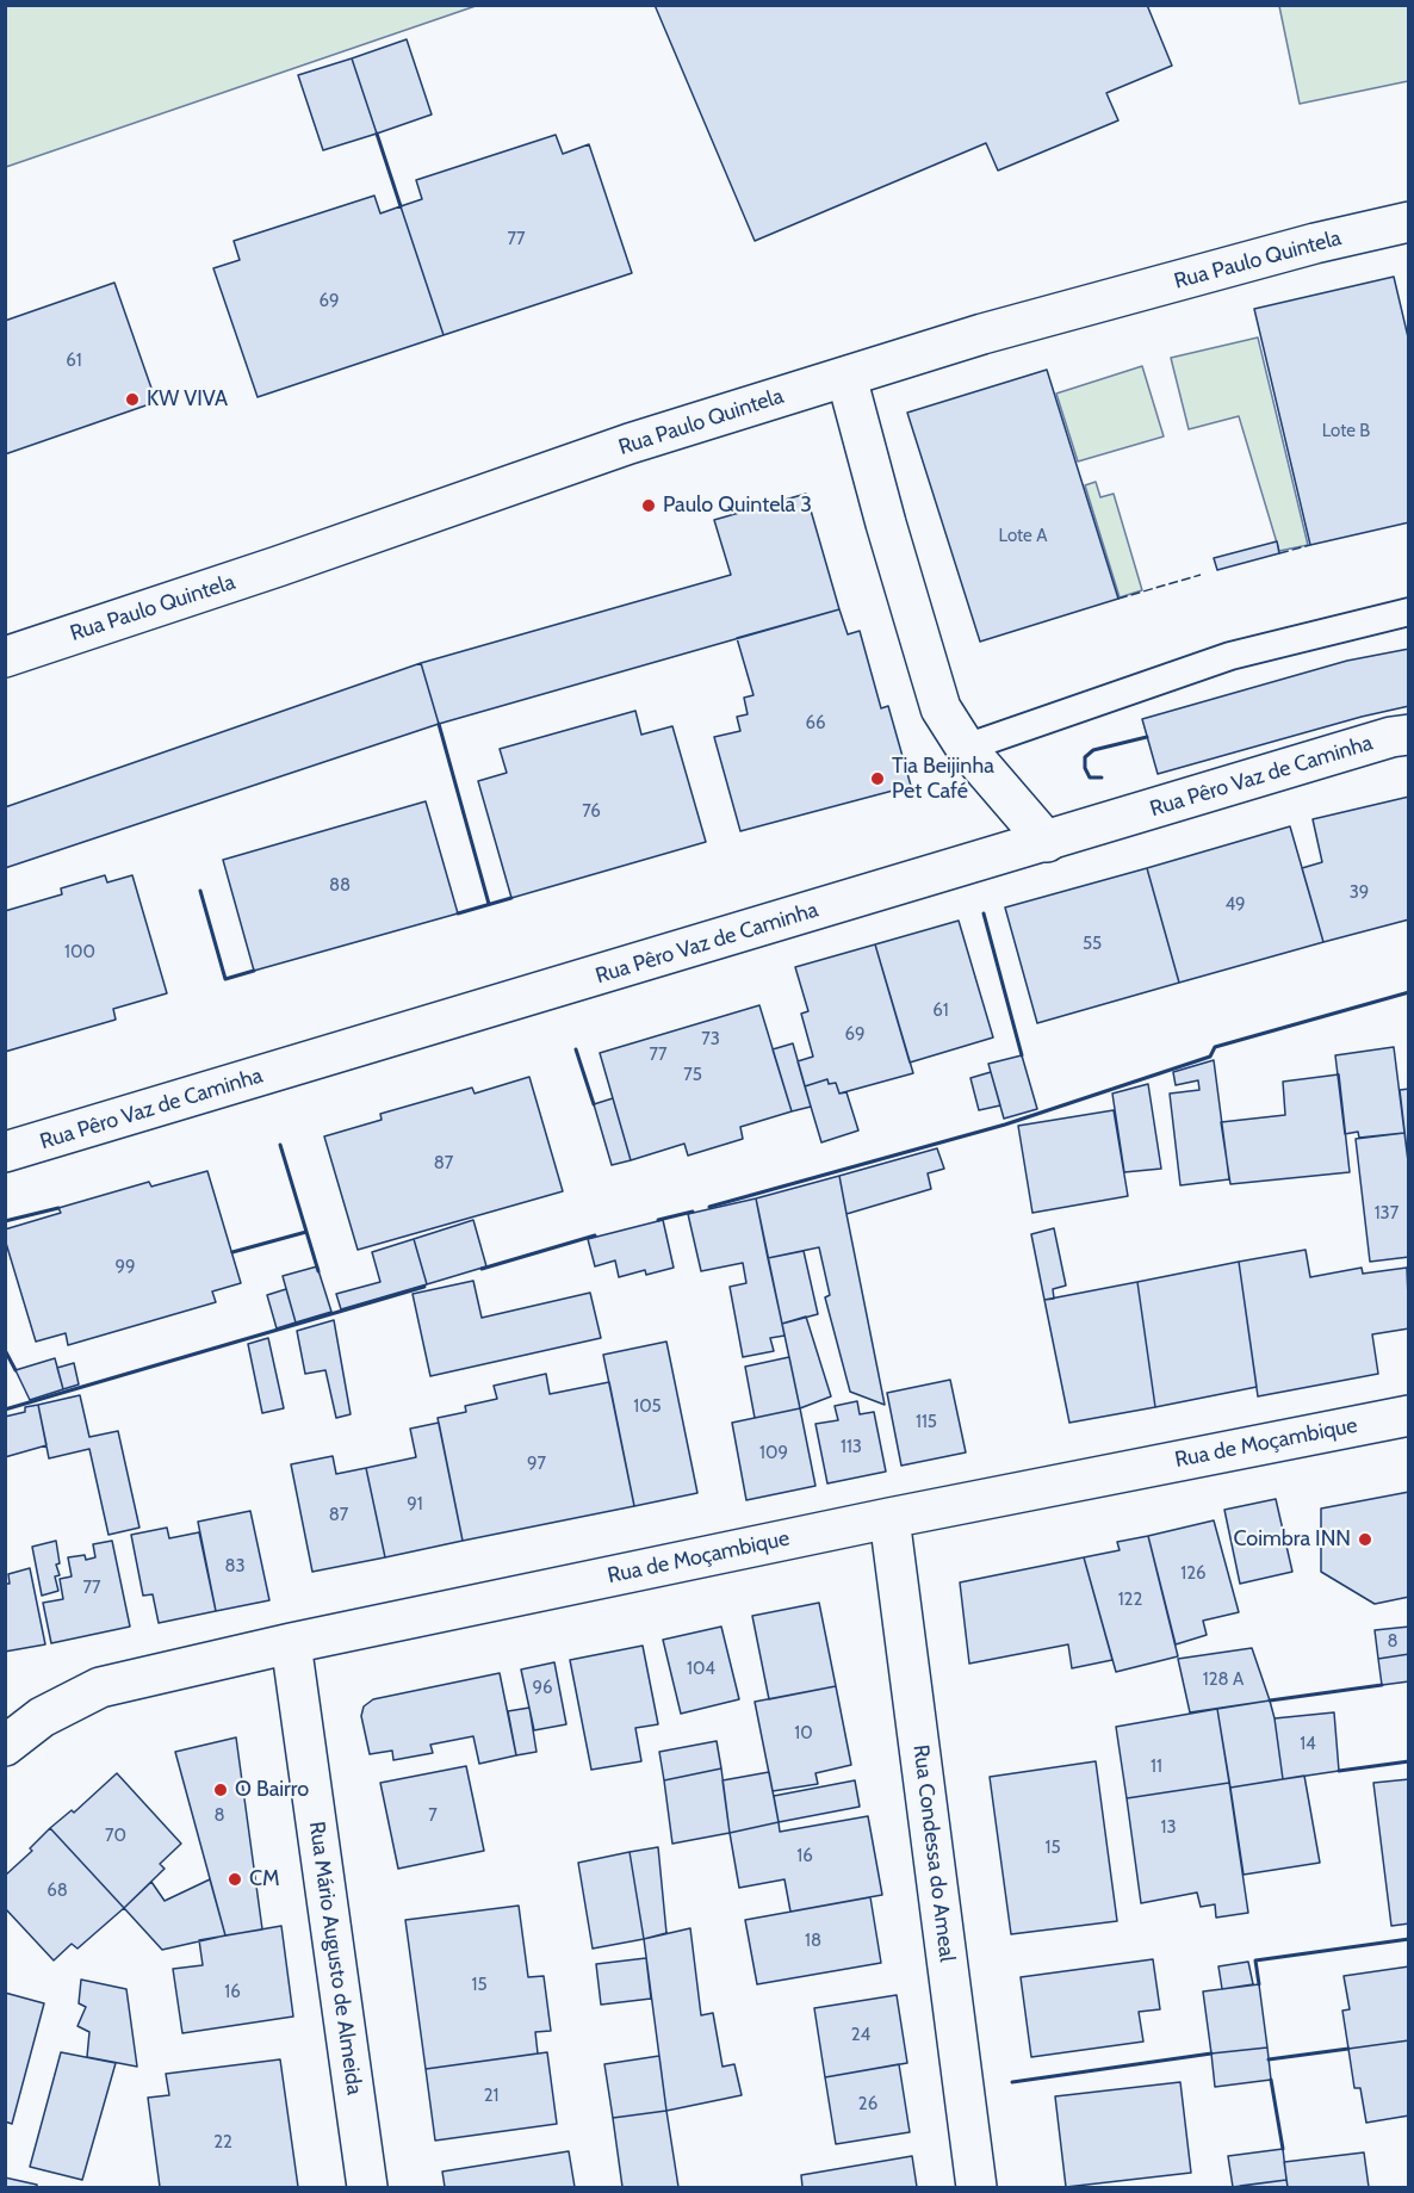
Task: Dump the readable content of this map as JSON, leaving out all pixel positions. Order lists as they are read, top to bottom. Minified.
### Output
{"streets":{"street":["Rua Paulo Quintela","Rua Pêro Vaz de Caminha","Rua de Moçambique","Rua Condessa do Ameal","Rua Mário Augusto de Almeida"]},"crossings":[["Rua de Moçambique","Rua Condessa do Ameal"],["Rua de Moçambique","Rua Mário Augusto de Almeida"]],"places":["KW VIVA","Paulo Quintela 3","Tia Beijinha Pet Café","Coimbra INN","O Bairro","CM"],"house_numbers":["77","69","61","Lote B","Lote A","66","76","88","39","49","55","100","61","69","73","77","75","87","137","99","105","115","113","109","97","91","87","83","126","77","122","8","104","128 A","96","10","14","11","8","7","13","70","15","16","68","18","15","16","24","21","26","22"]}
